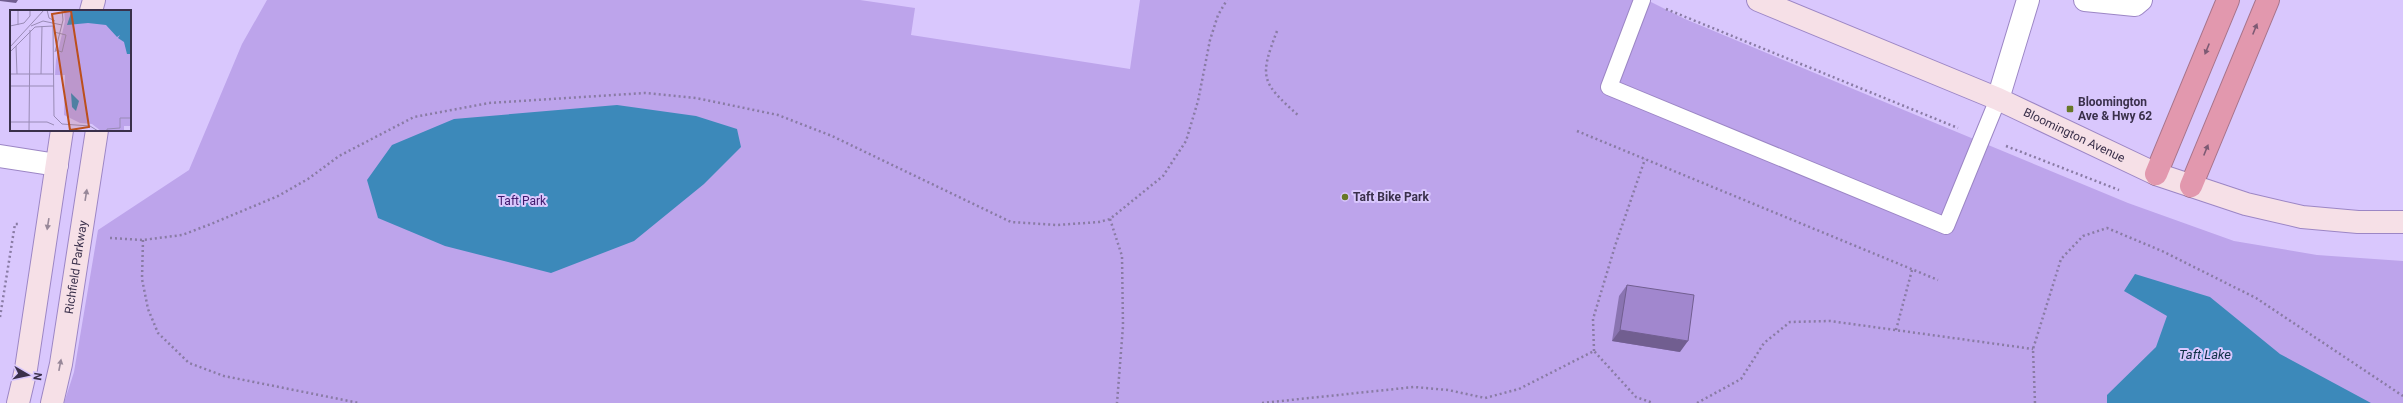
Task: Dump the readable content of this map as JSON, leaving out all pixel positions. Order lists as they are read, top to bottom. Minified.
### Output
{"streets":{"street":["Bloomington Avenue","Richfield Parkway"]},"water":["Taft Lake"],"parks":["Taft Park"],"places":{"transit":["Bloomington Ave & Hwy 62"],"other":["Taft Bike Park"]},"north":"right"}
